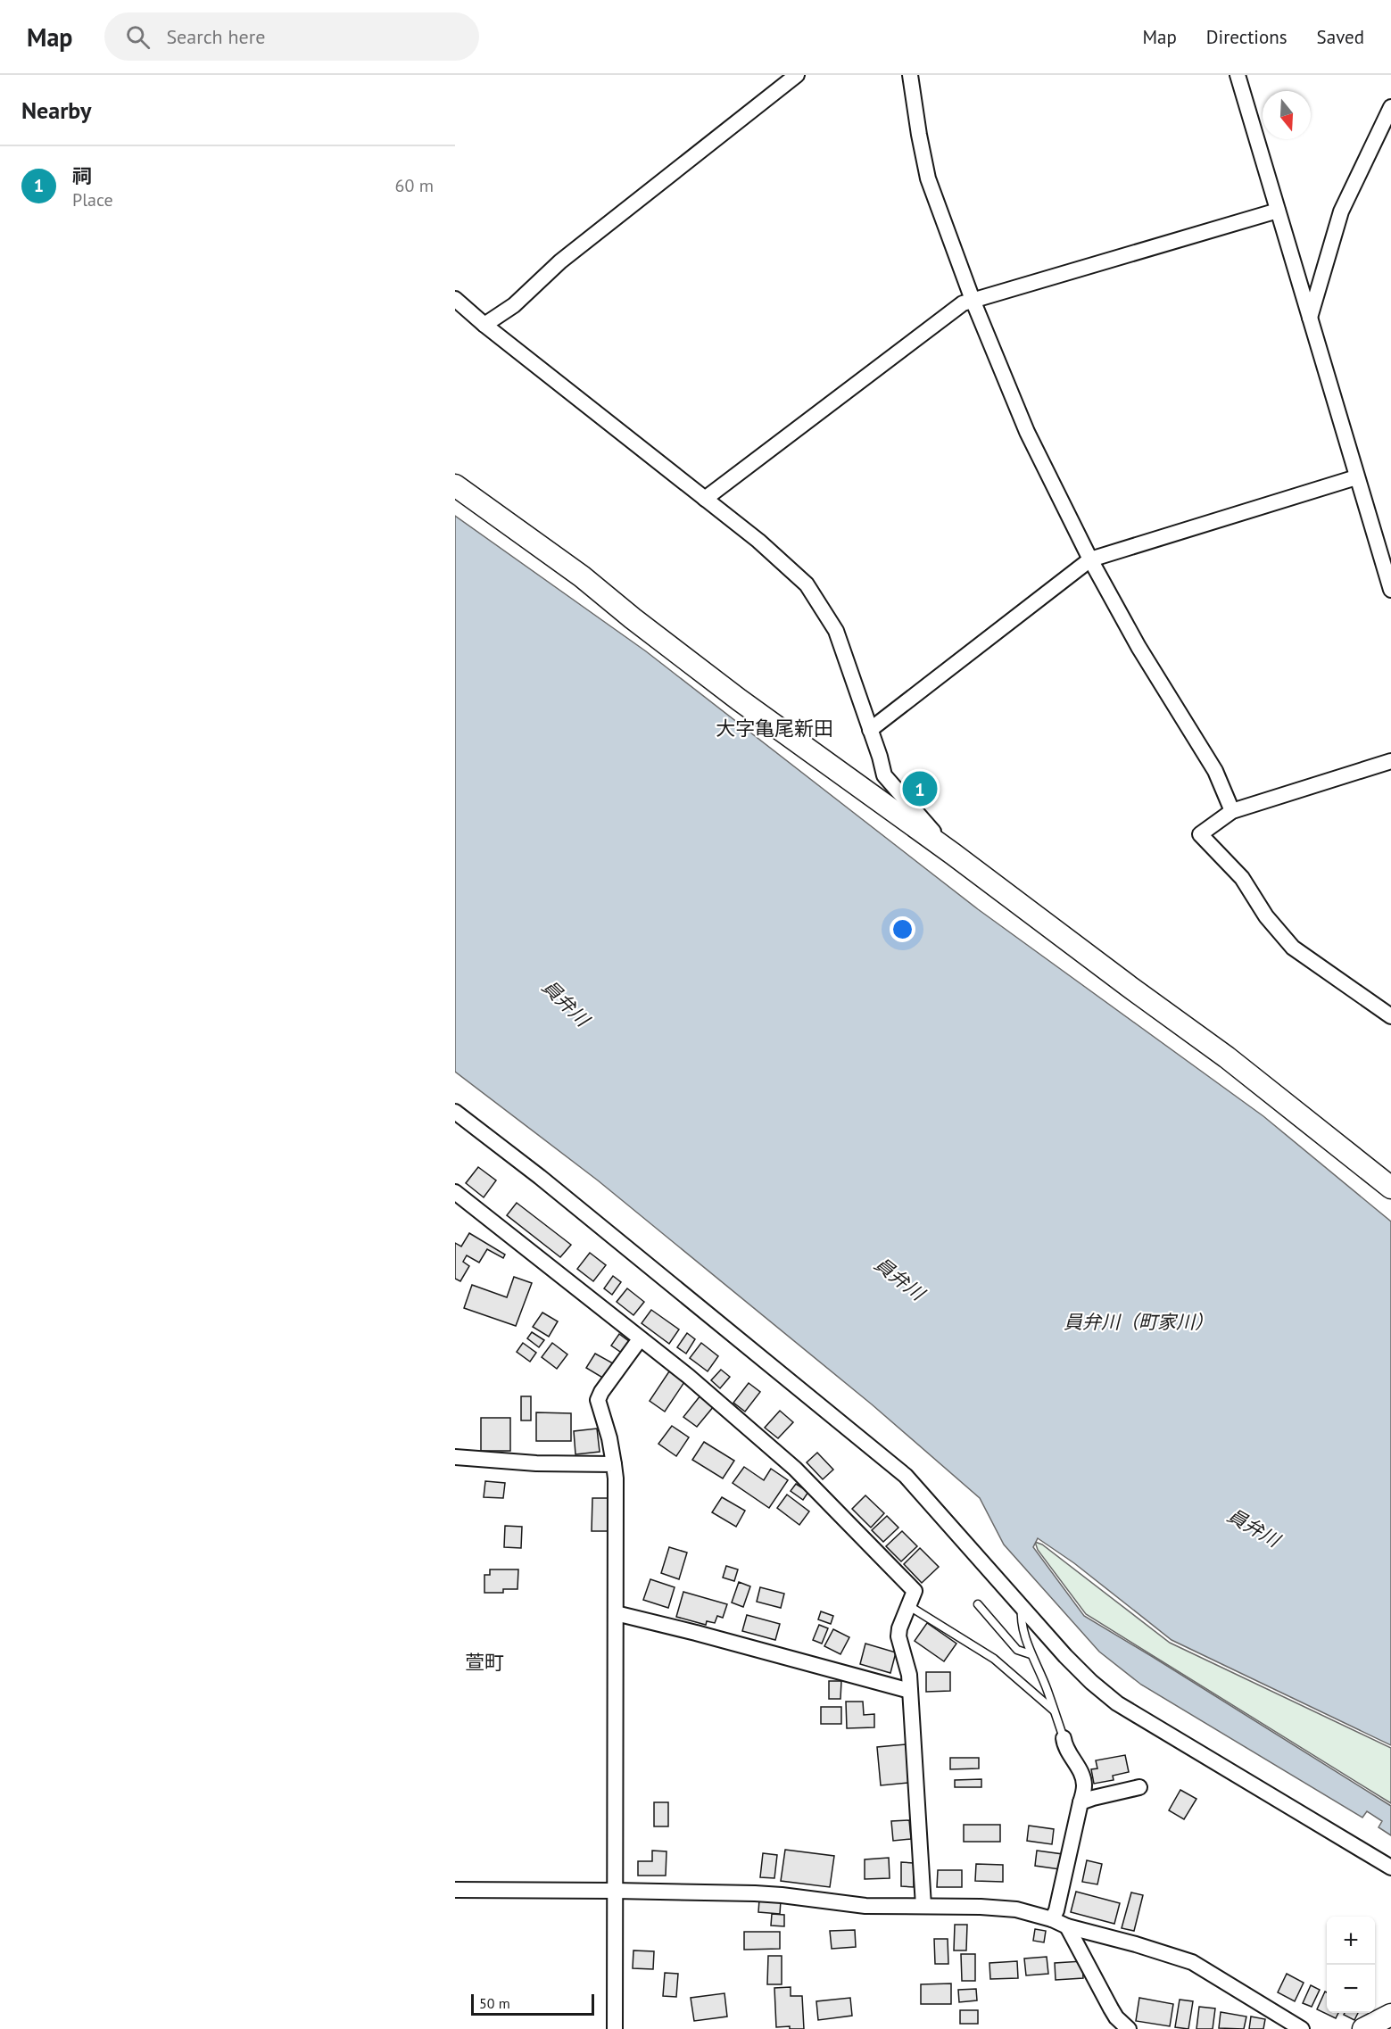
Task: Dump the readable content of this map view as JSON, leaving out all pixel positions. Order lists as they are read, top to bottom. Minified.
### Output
{"districts":["大字亀尾新田","萱町"],"water":["員弁川","員弁川（町家川）"],"scale_bar":"50 m","north":"bottom","page":{"header":"Map","search":"Search here","nav":["Map","Directions","Saved"],"heading":"Nearby","list":[{"mark":"1","name":"祠","note":"Place","value":"60 m"}],"pins":"1","map_buttons":["+","−"],"scale":"50 m"}}
